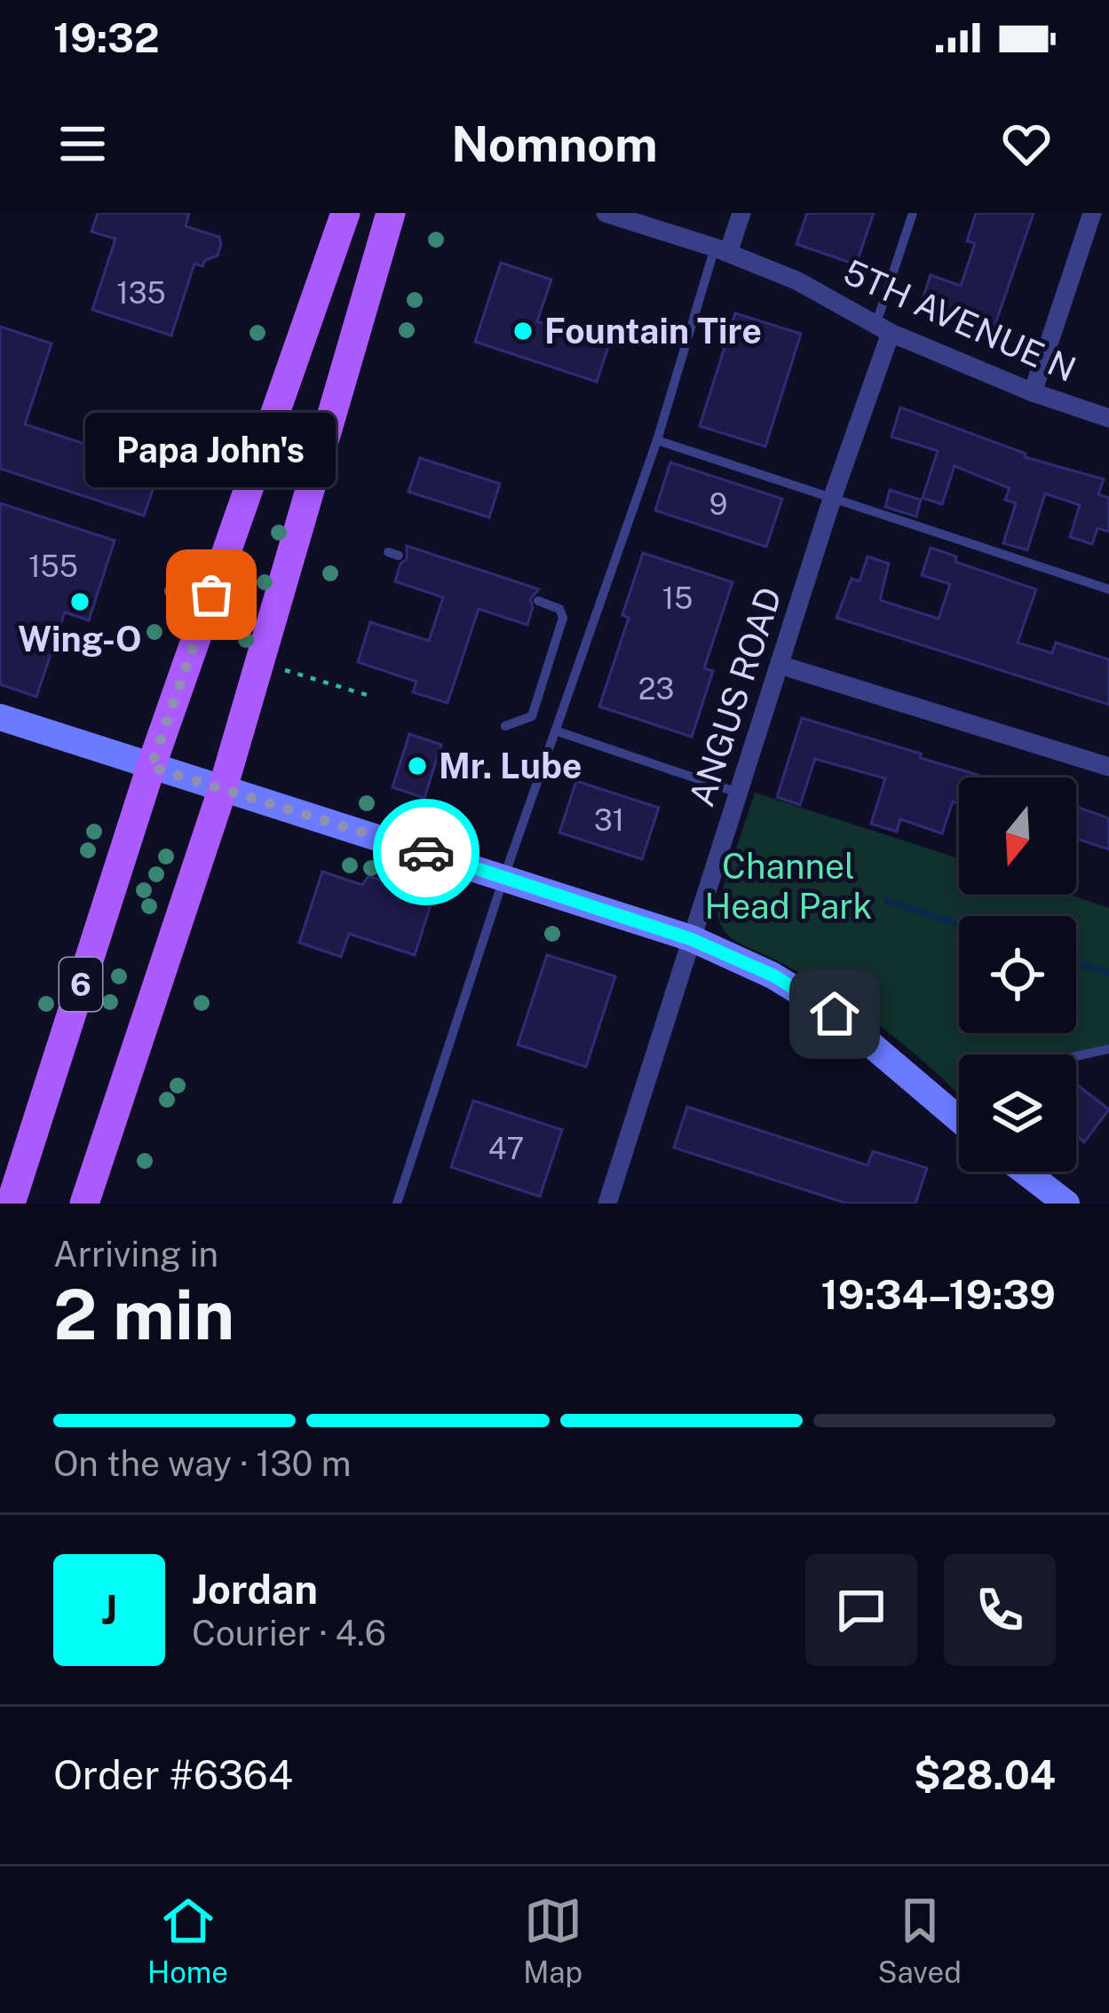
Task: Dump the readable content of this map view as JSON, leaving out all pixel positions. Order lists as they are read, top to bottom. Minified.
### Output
{"streets":{"main road":["6"],"street":["5TH AVENUE N","ANGUS ROAD"]},"crossings":[["5TH AVENUE N","ANGUS ROAD"]],"parks":["Channel Head Park"],"places":["Fountain Tire","Papa John's","Wing-O","Mr. Lube"],"house_numbers":["135","9","155","15","23","31","47"],"north":"bottom","page":{"status":"19:32","header":"Nomnom","bubble":"Papa John's","heading":["2 min","Arriving in","19:34–19:39"],"panel":["Jordan","Courier · 4.6","Order #6364","$28.04"],"bar":"On the way · 130 m","round":"J","tabs":["Home","Map","Saved"]}}
